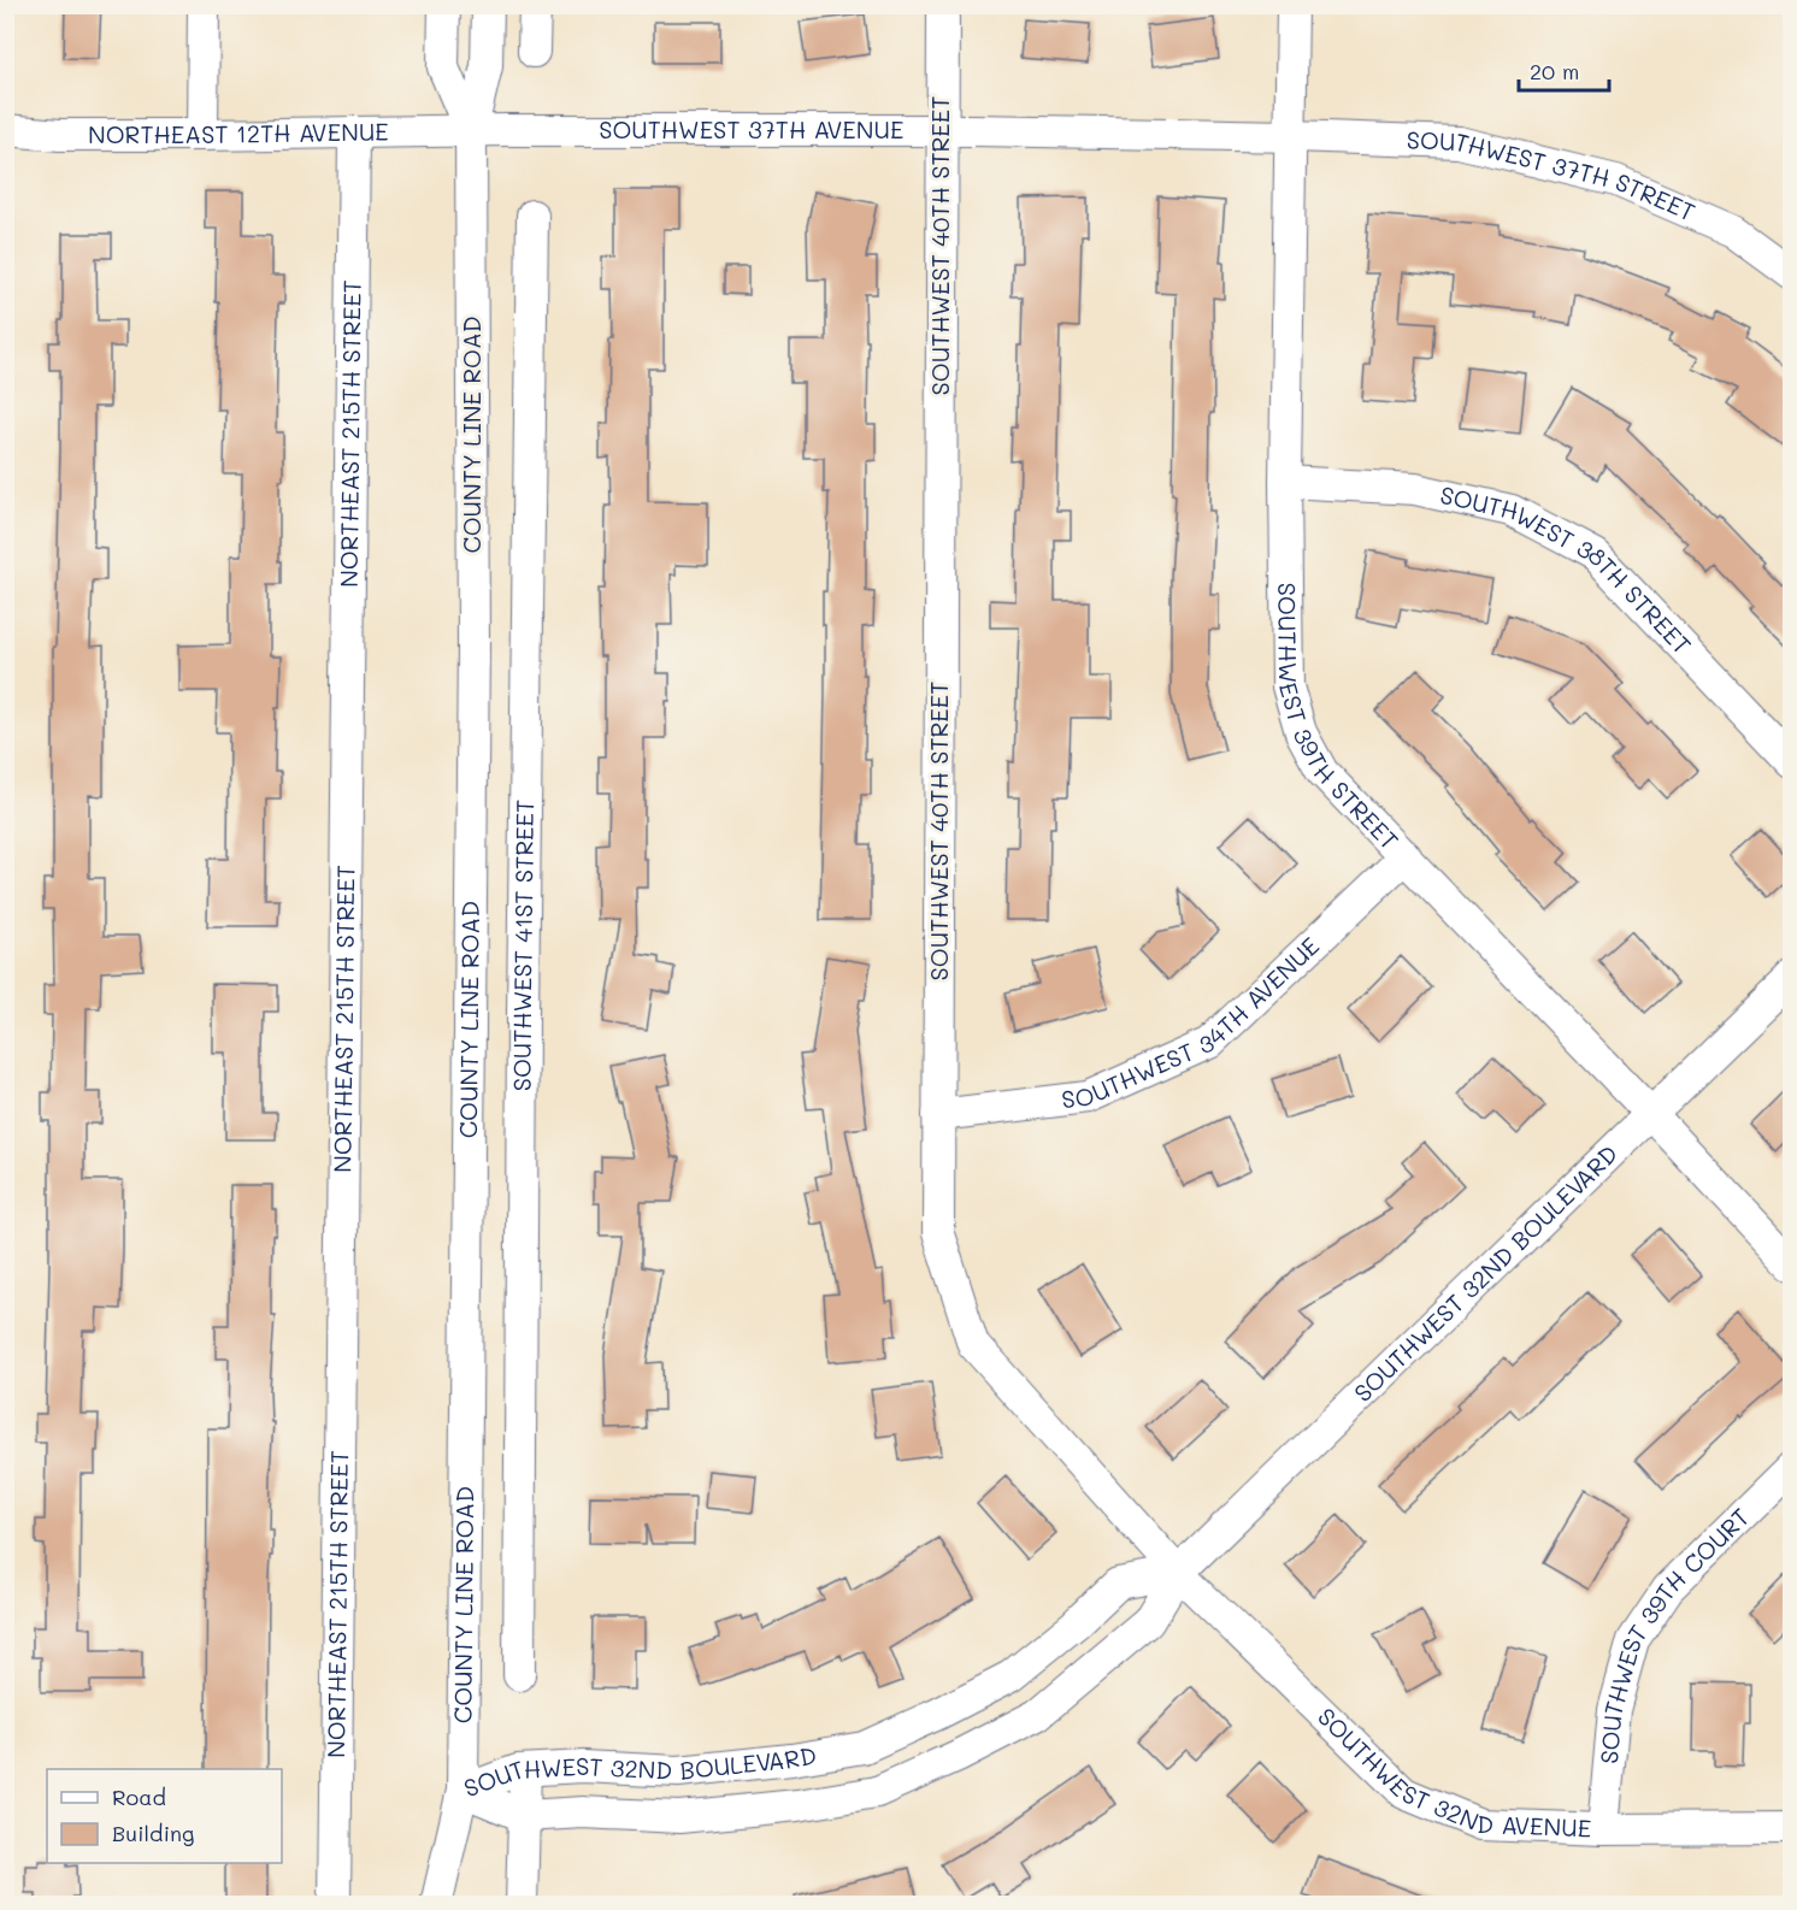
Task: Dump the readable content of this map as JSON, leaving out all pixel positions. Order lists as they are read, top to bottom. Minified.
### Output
{"streets":{"street":["SOUTHWEST 37TH AVENUE","NORTHEAST 12TH AVENUE","SOUTHWEST 37TH STREET","SOUTHWEST 40TH STREET","NORTHEAST 215TH STREET","COUNTY LINE ROAD","SOUTHWEST 38TH STREET","SOUTHWEST 39TH STREET","SOUTHWEST 41ST STREET","SOUTHWEST 34TH AVENUE","SOUTHWEST 32ND BOULEVARD","SOUTHWEST 39TH COURT","SOUTHWEST 32ND AVENUE"]},"crossings":[["SOUTHWEST 37TH AVENUE","NORTHEAST 12TH AVENUE"],["SOUTHWEST 37TH AVENUE","SOUTHWEST 37TH STREET"],["SOUTHWEST 37TH AVENUE","SOUTHWEST 40TH STREET"],["SOUTHWEST 37TH AVENUE","COUNTY LINE ROAD"],["SOUTHWEST 37TH AVENUE","SOUTHWEST 39TH STREET"],["NORTHEAST 12TH AVENUE","NORTHEAST 215TH STREET"],["NORTHEAST 12TH AVENUE","COUNTY LINE ROAD"],["SOUTHWEST 37TH STREET","SOUTHWEST 39TH STREET"],["SOUTHWEST 40TH STREET","SOUTHWEST 34TH AVENUE"],["SOUTHWEST 40TH STREET","SOUTHWEST 32ND BOULEVARD"],["SOUTHWEST 40TH STREET","SOUTHWEST 32ND AVENUE"],["COUNTY LINE ROAD","SOUTHWEST 32ND BOULEVARD"],["SOUTHWEST 38TH STREET","SOUTHWEST 39TH STREET"],["SOUTHWEST 39TH STREET","SOUTHWEST 34TH AVENUE"],["SOUTHWEST 39TH STREET","SOUTHWEST 32ND BOULEVARD"],["SOUTHWEST 32ND BOULEVARD","SOUTHWEST 32ND AVENUE"],["SOUTHWEST 39TH COURT","SOUTHWEST 32ND AVENUE"]],"legend":["Road","Building"],"scale_bar":"20 m"}
